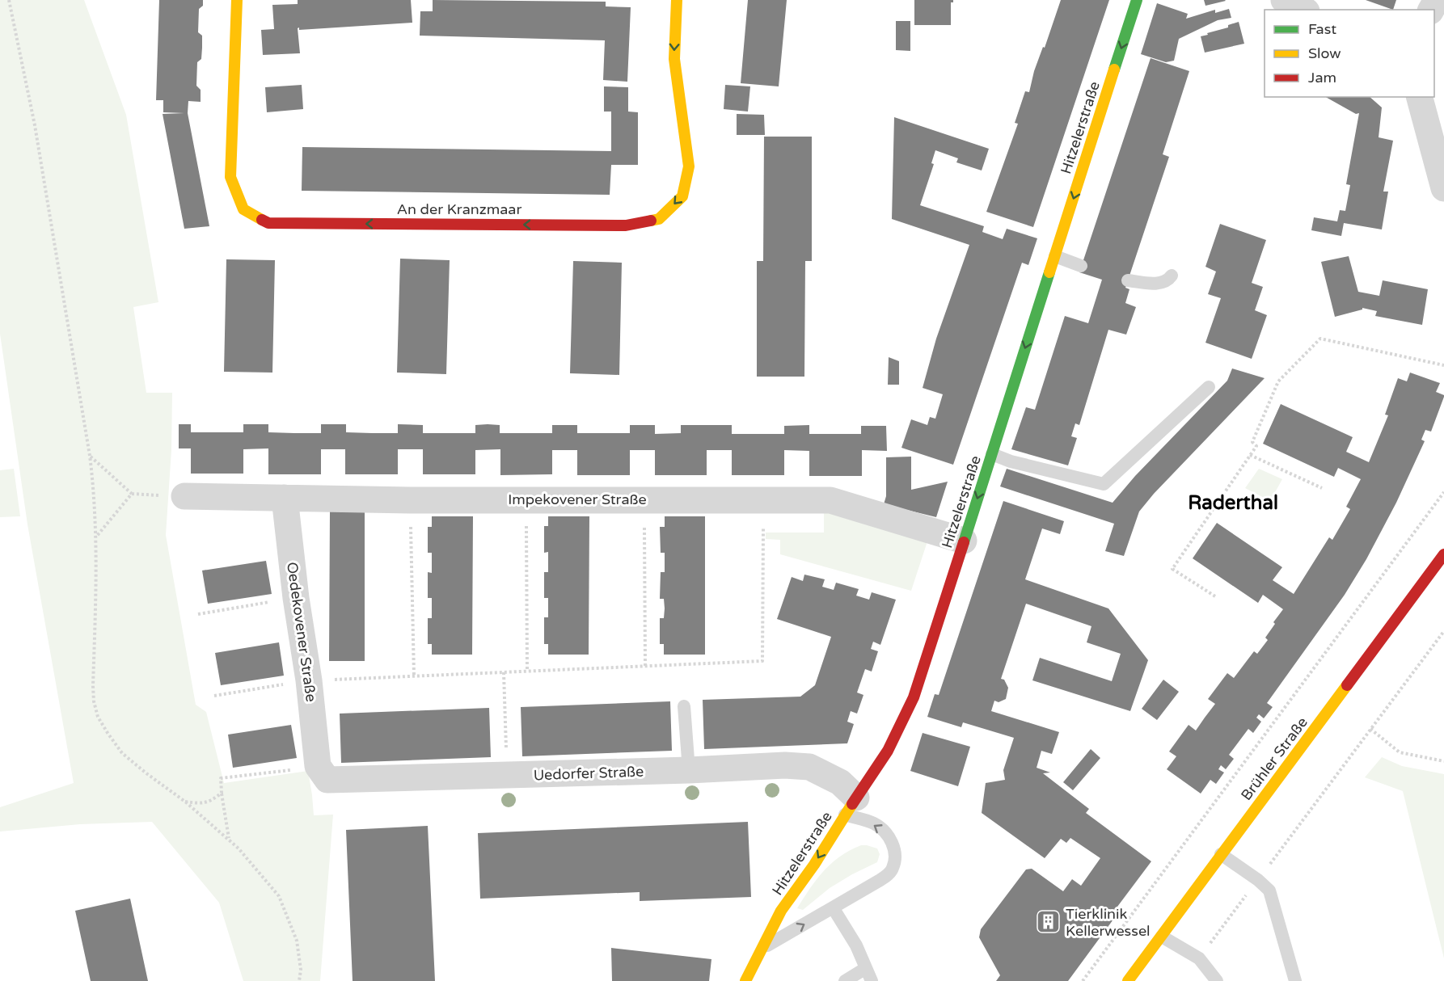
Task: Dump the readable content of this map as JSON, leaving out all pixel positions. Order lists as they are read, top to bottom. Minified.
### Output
{"streets":{"street":["Hitzelerstraße","An der Kranzmaar","Impekovener Straße","Oedekovener Straße","Brühler Straße","Uedorfer Straße"]},"crossings":[["Hitzelerstraße","Impekovener Straße"],["Hitzelerstraße","Uedorfer Straße"],["Impekovener Straße","Oedekovener Straße"],["Oedekovener Straße","Uedorfer Straße"]],"one_way":["Hitzelerstraße"],"districts":["Raderthal"],"places":{"building":["Tierklinik Kellerwessel"]},"legend":["Fast","Slow","Jam"]}
